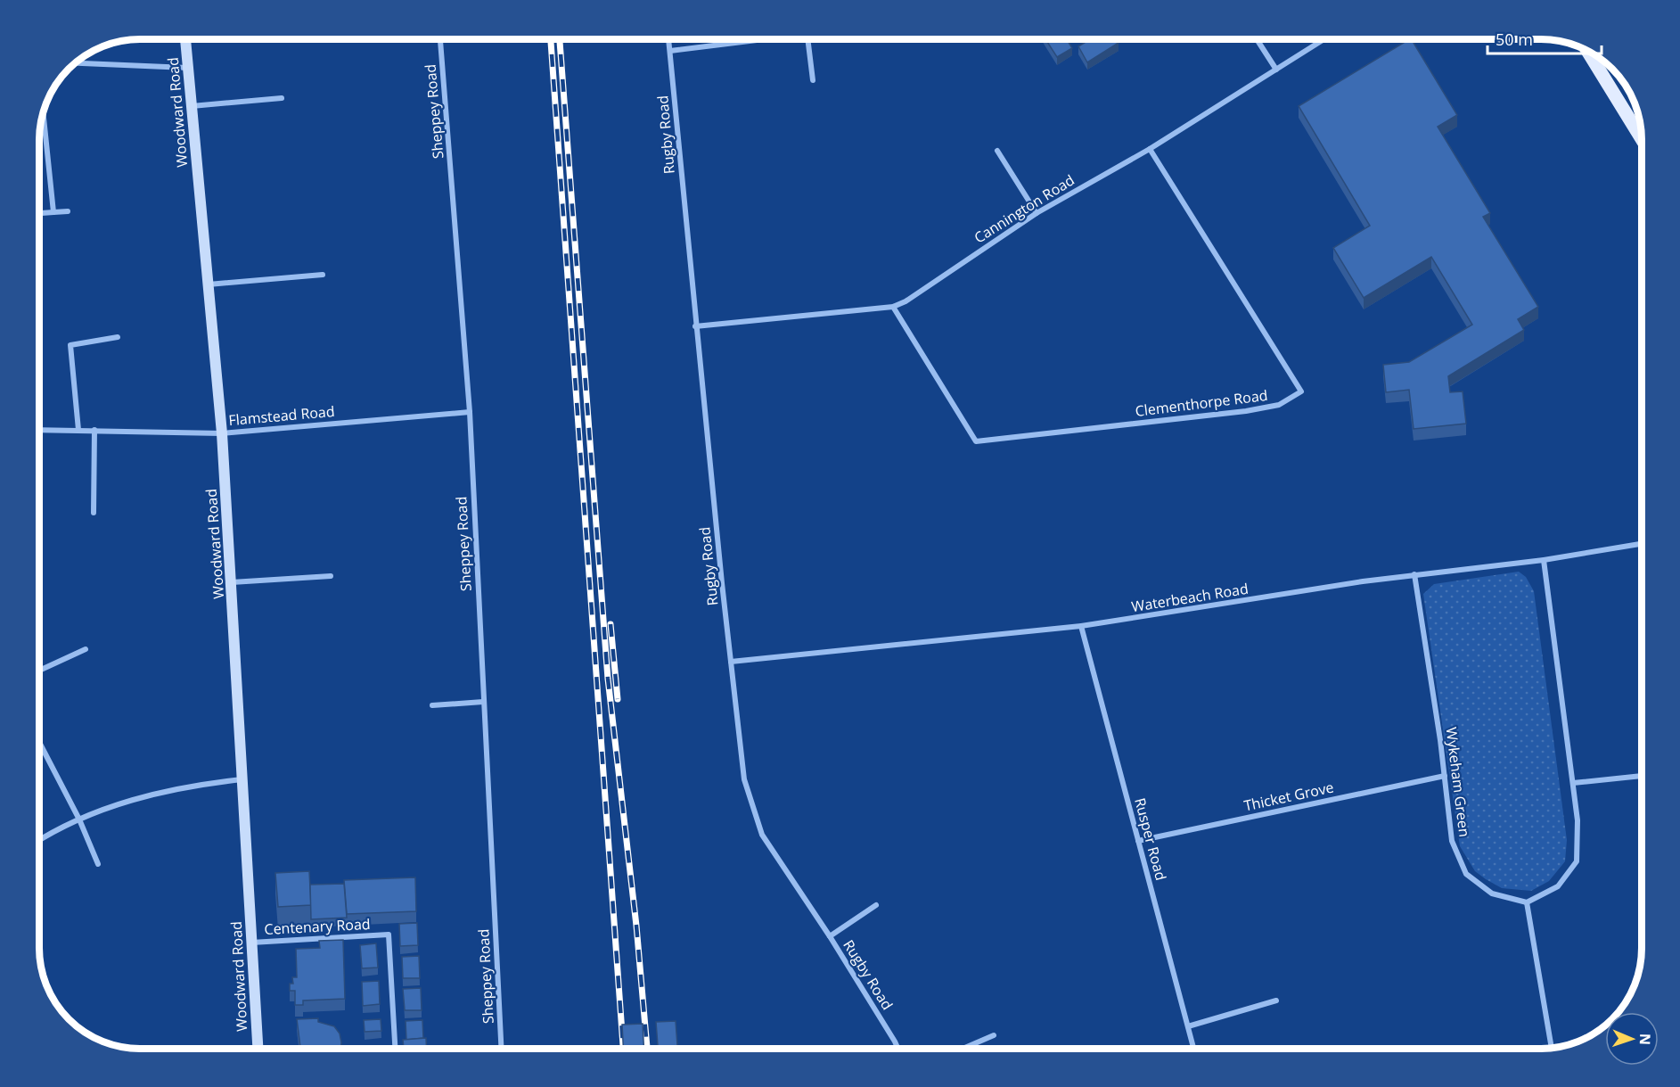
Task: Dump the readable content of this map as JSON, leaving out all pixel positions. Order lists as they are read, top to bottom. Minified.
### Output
{"streets":{"street":["Sheppey Road","Woodward Road","Rugby Road","Cannington Road","Clementhorpe Road","Flamstead Road","Waterbeach Road","Wykeham Green","Thicket Grove","Rusper Road","Centenary Road"]},"crossings":[["Sheppey Road","Flamstead Road"],["Woodward Road","Flamstead Road"],["Woodward Road","Centenary Road"],["Rugby Road","Cannington Road"],["Rugby Road","Waterbeach Road"],["Cannington Road","Clementhorpe Road"],["Waterbeach Road","Wykeham Green"],["Waterbeach Road","Rusper Road"],["Wykeham Green","Thicket Grove"],["Thicket Grove","Rusper Road"]],"scale_bar":"50 m","north":"right"}
